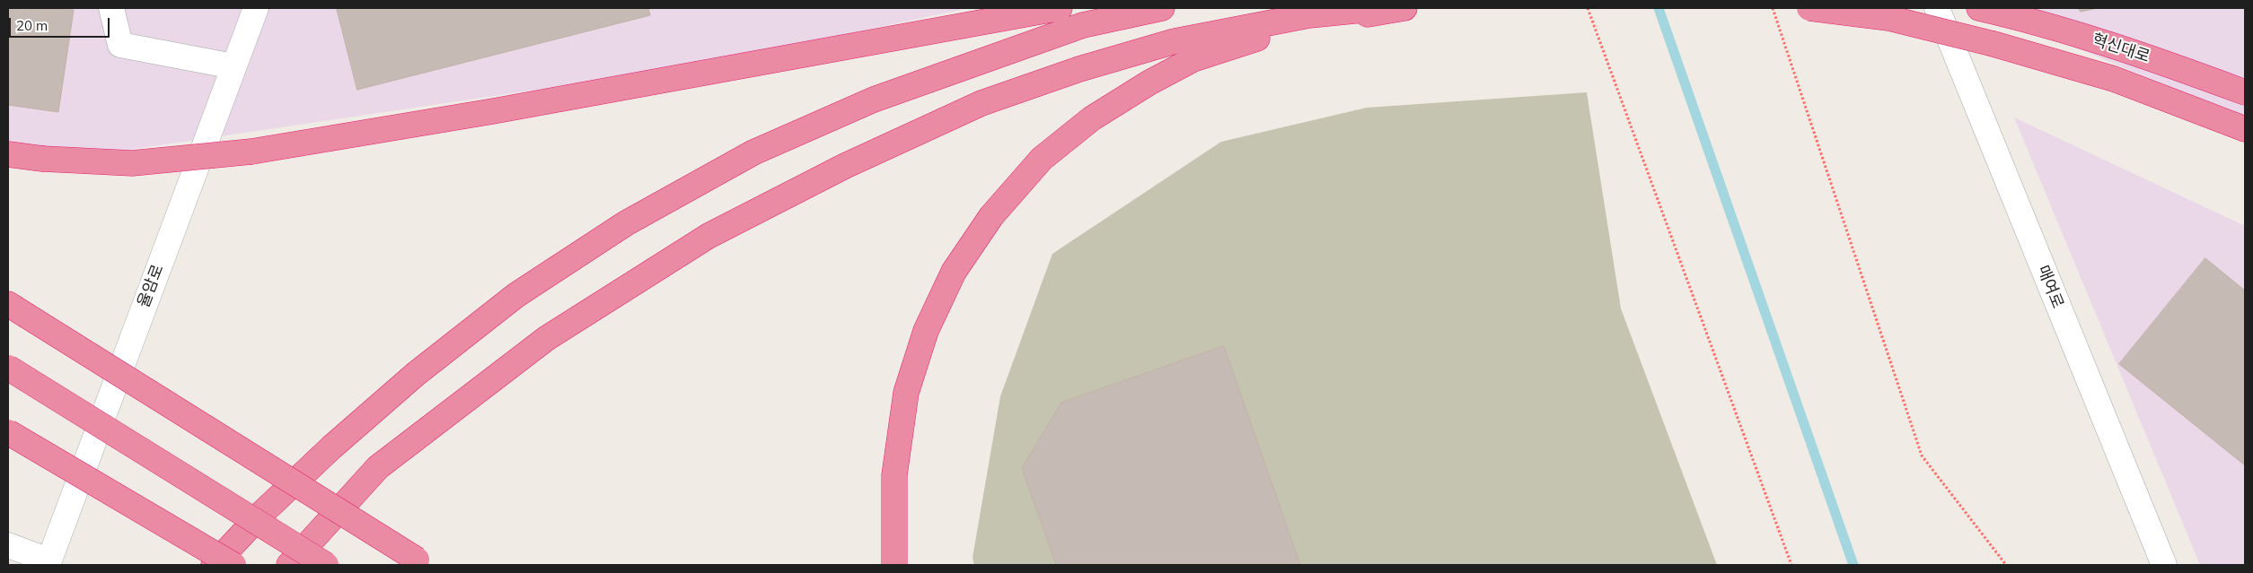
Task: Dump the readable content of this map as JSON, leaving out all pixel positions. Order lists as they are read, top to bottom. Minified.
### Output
{"streets":{"highway":["혁신대로"],"street":["율암로","매여로"]},"scale_bar":"20 m"}
